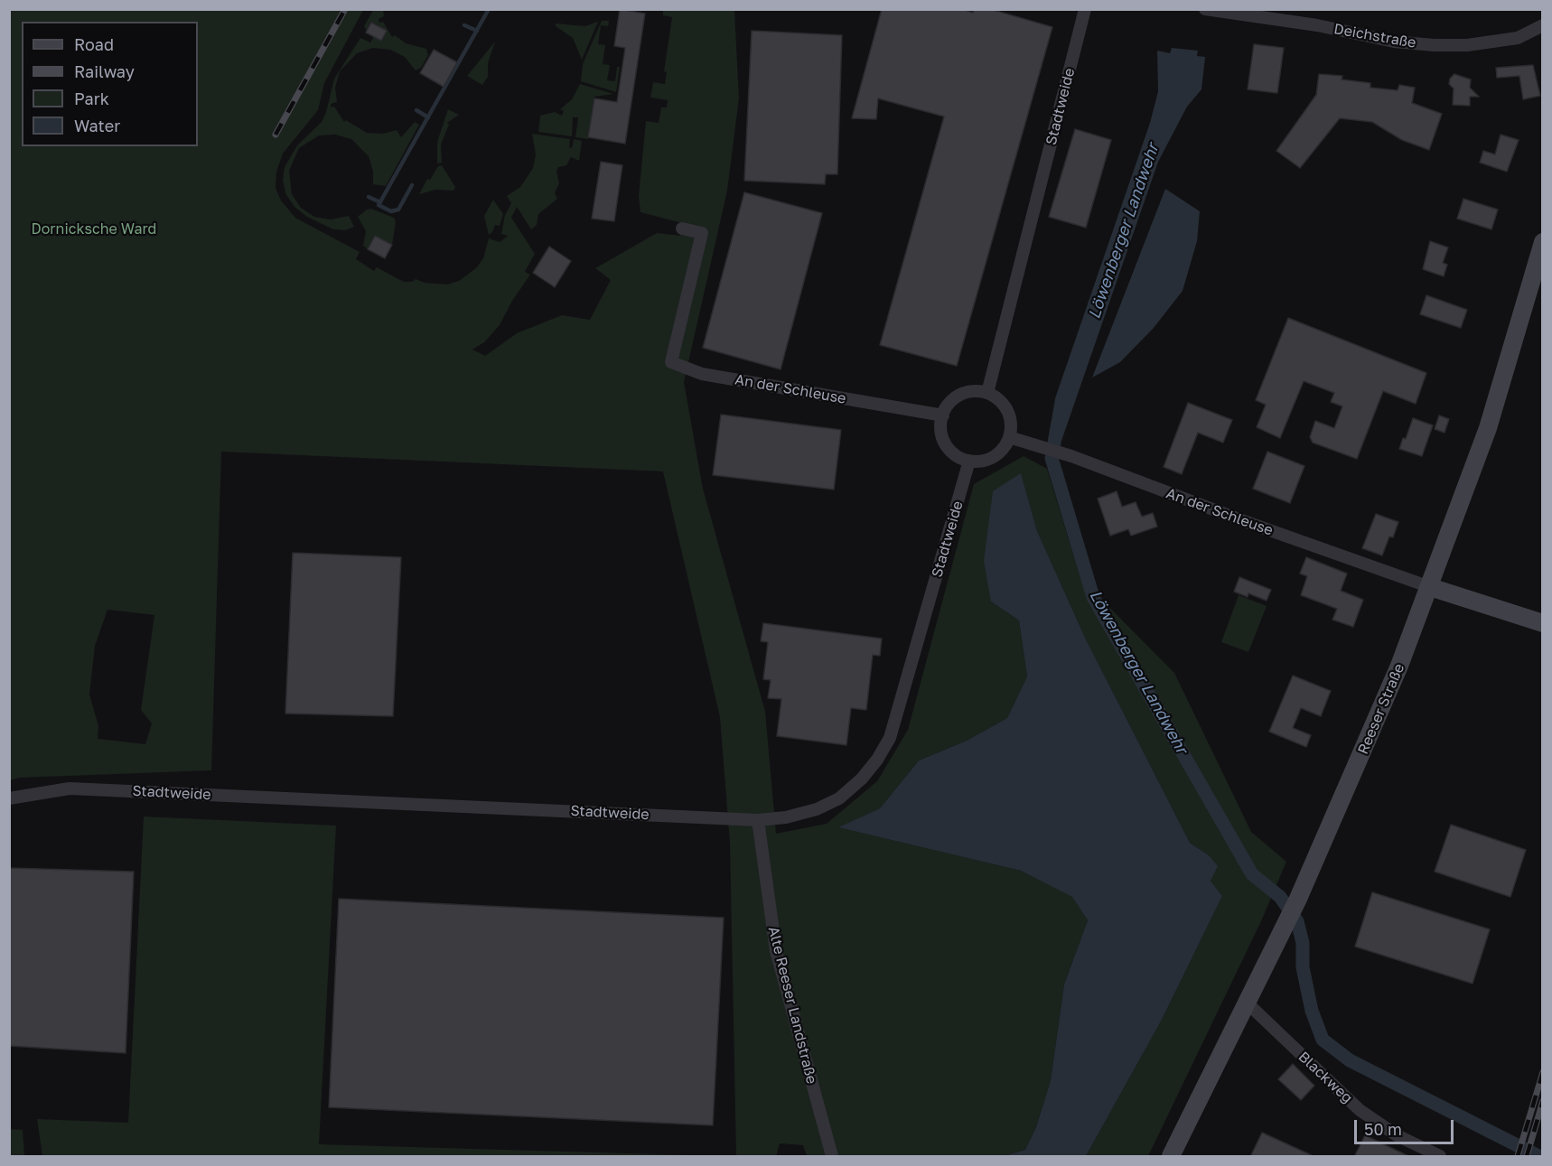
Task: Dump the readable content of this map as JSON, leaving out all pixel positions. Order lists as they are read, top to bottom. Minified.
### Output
{"streets":{"main road":["Reeser Straße"],"street":["Deichstraße","Stadtweide","An der Schleuse","Alte Reeser Landstraße","Blackweg"]},"crossings":[["Stadtweide","An der Schleuse"],["Stadtweide","Alte Reeser Landstraße"],["An der Schleuse","Reeser Straße"],["Reeser Straße","Blackweg"]],"water":["Löwenberger Landwehr"],"parks":["Dornicksche Ward"],"legend":["Road","Railway","Park","Water"],"scale_bar":"50 m"}
